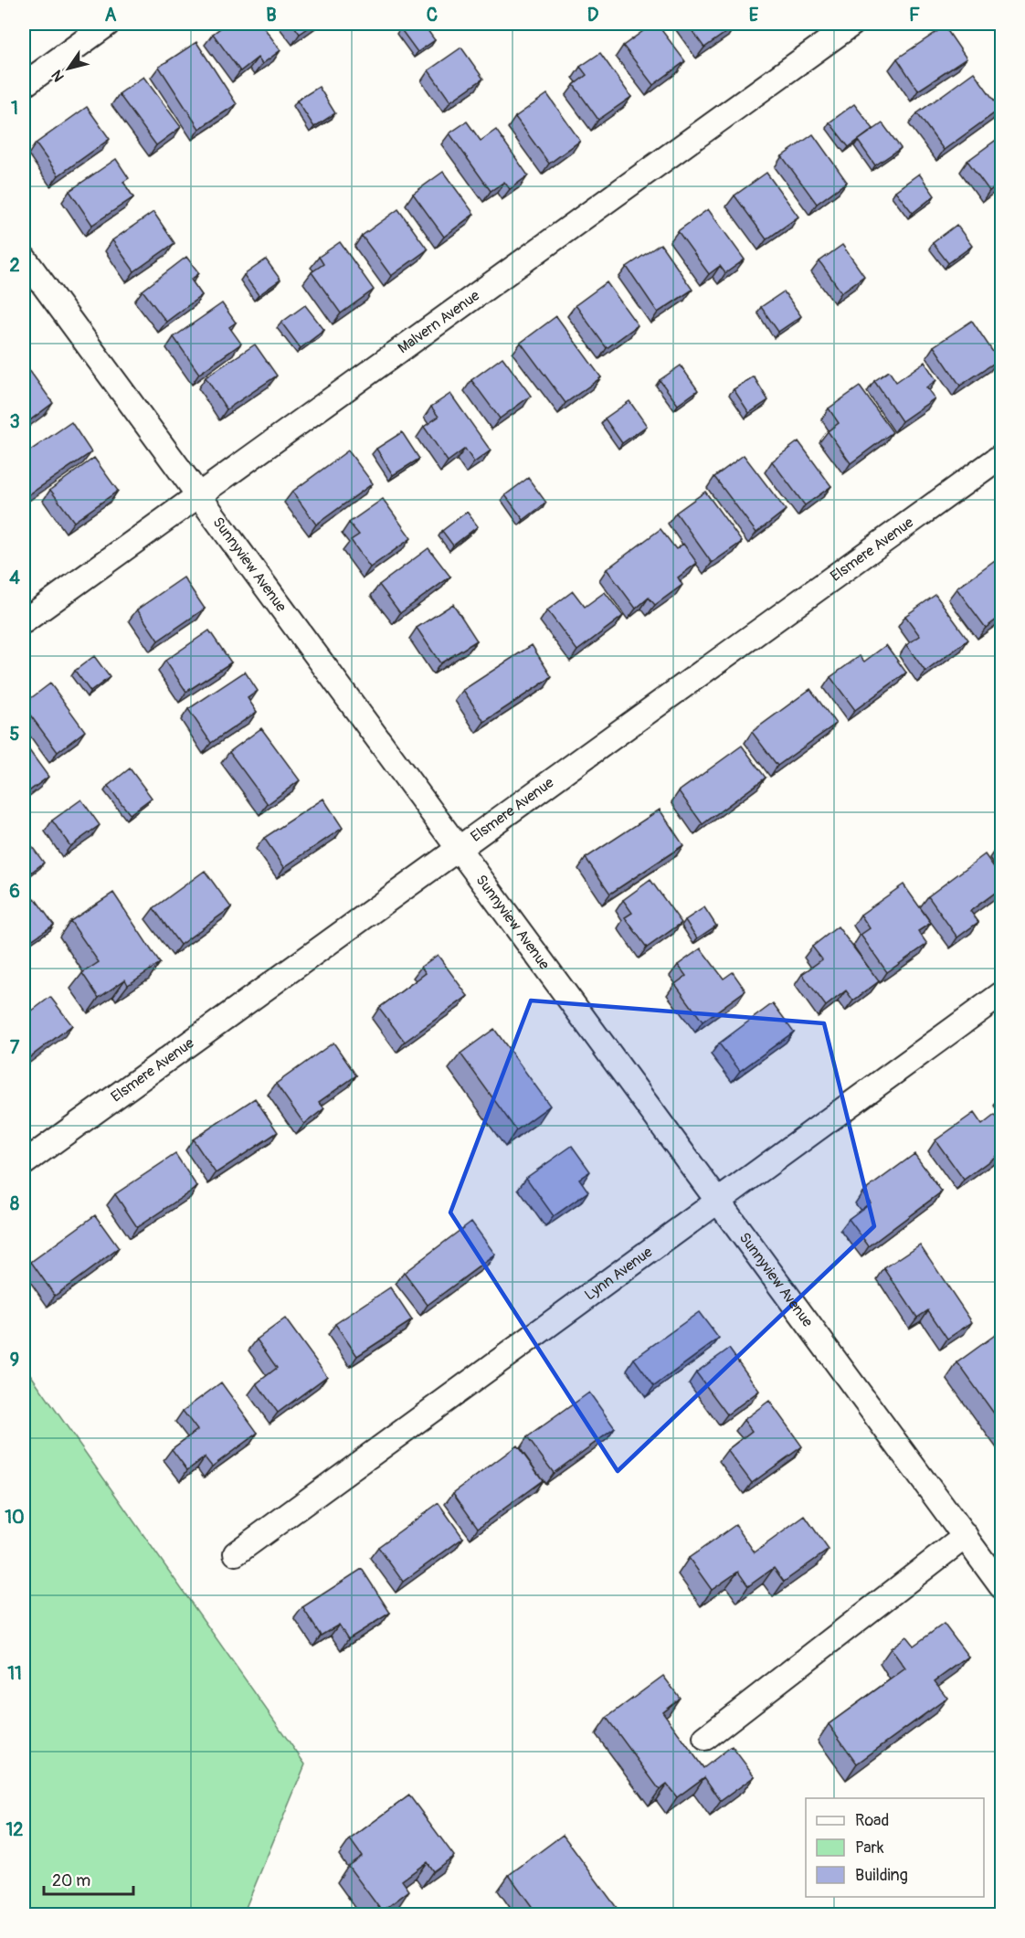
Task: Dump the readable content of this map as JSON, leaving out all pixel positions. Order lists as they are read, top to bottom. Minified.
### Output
{"streets":{"street":["Malvern Avenue","Elsmere Avenue","Sunnyview Avenue","Lynn Avenue"]},"crossings":[["Malvern Avenue","Sunnyview Avenue"],["Elsmere Avenue","Sunnyview Avenue"],["Sunnyview Avenue","Lynn Avenue"]],"legend":["Road","Park","Building"],"scale_bar":"20 m","north":"bottom left","grid":{"columns":["A","B","C","D","E","F"],"rows":["1","2","3","4","5","6","7","8","9","10","11","12"]}}
